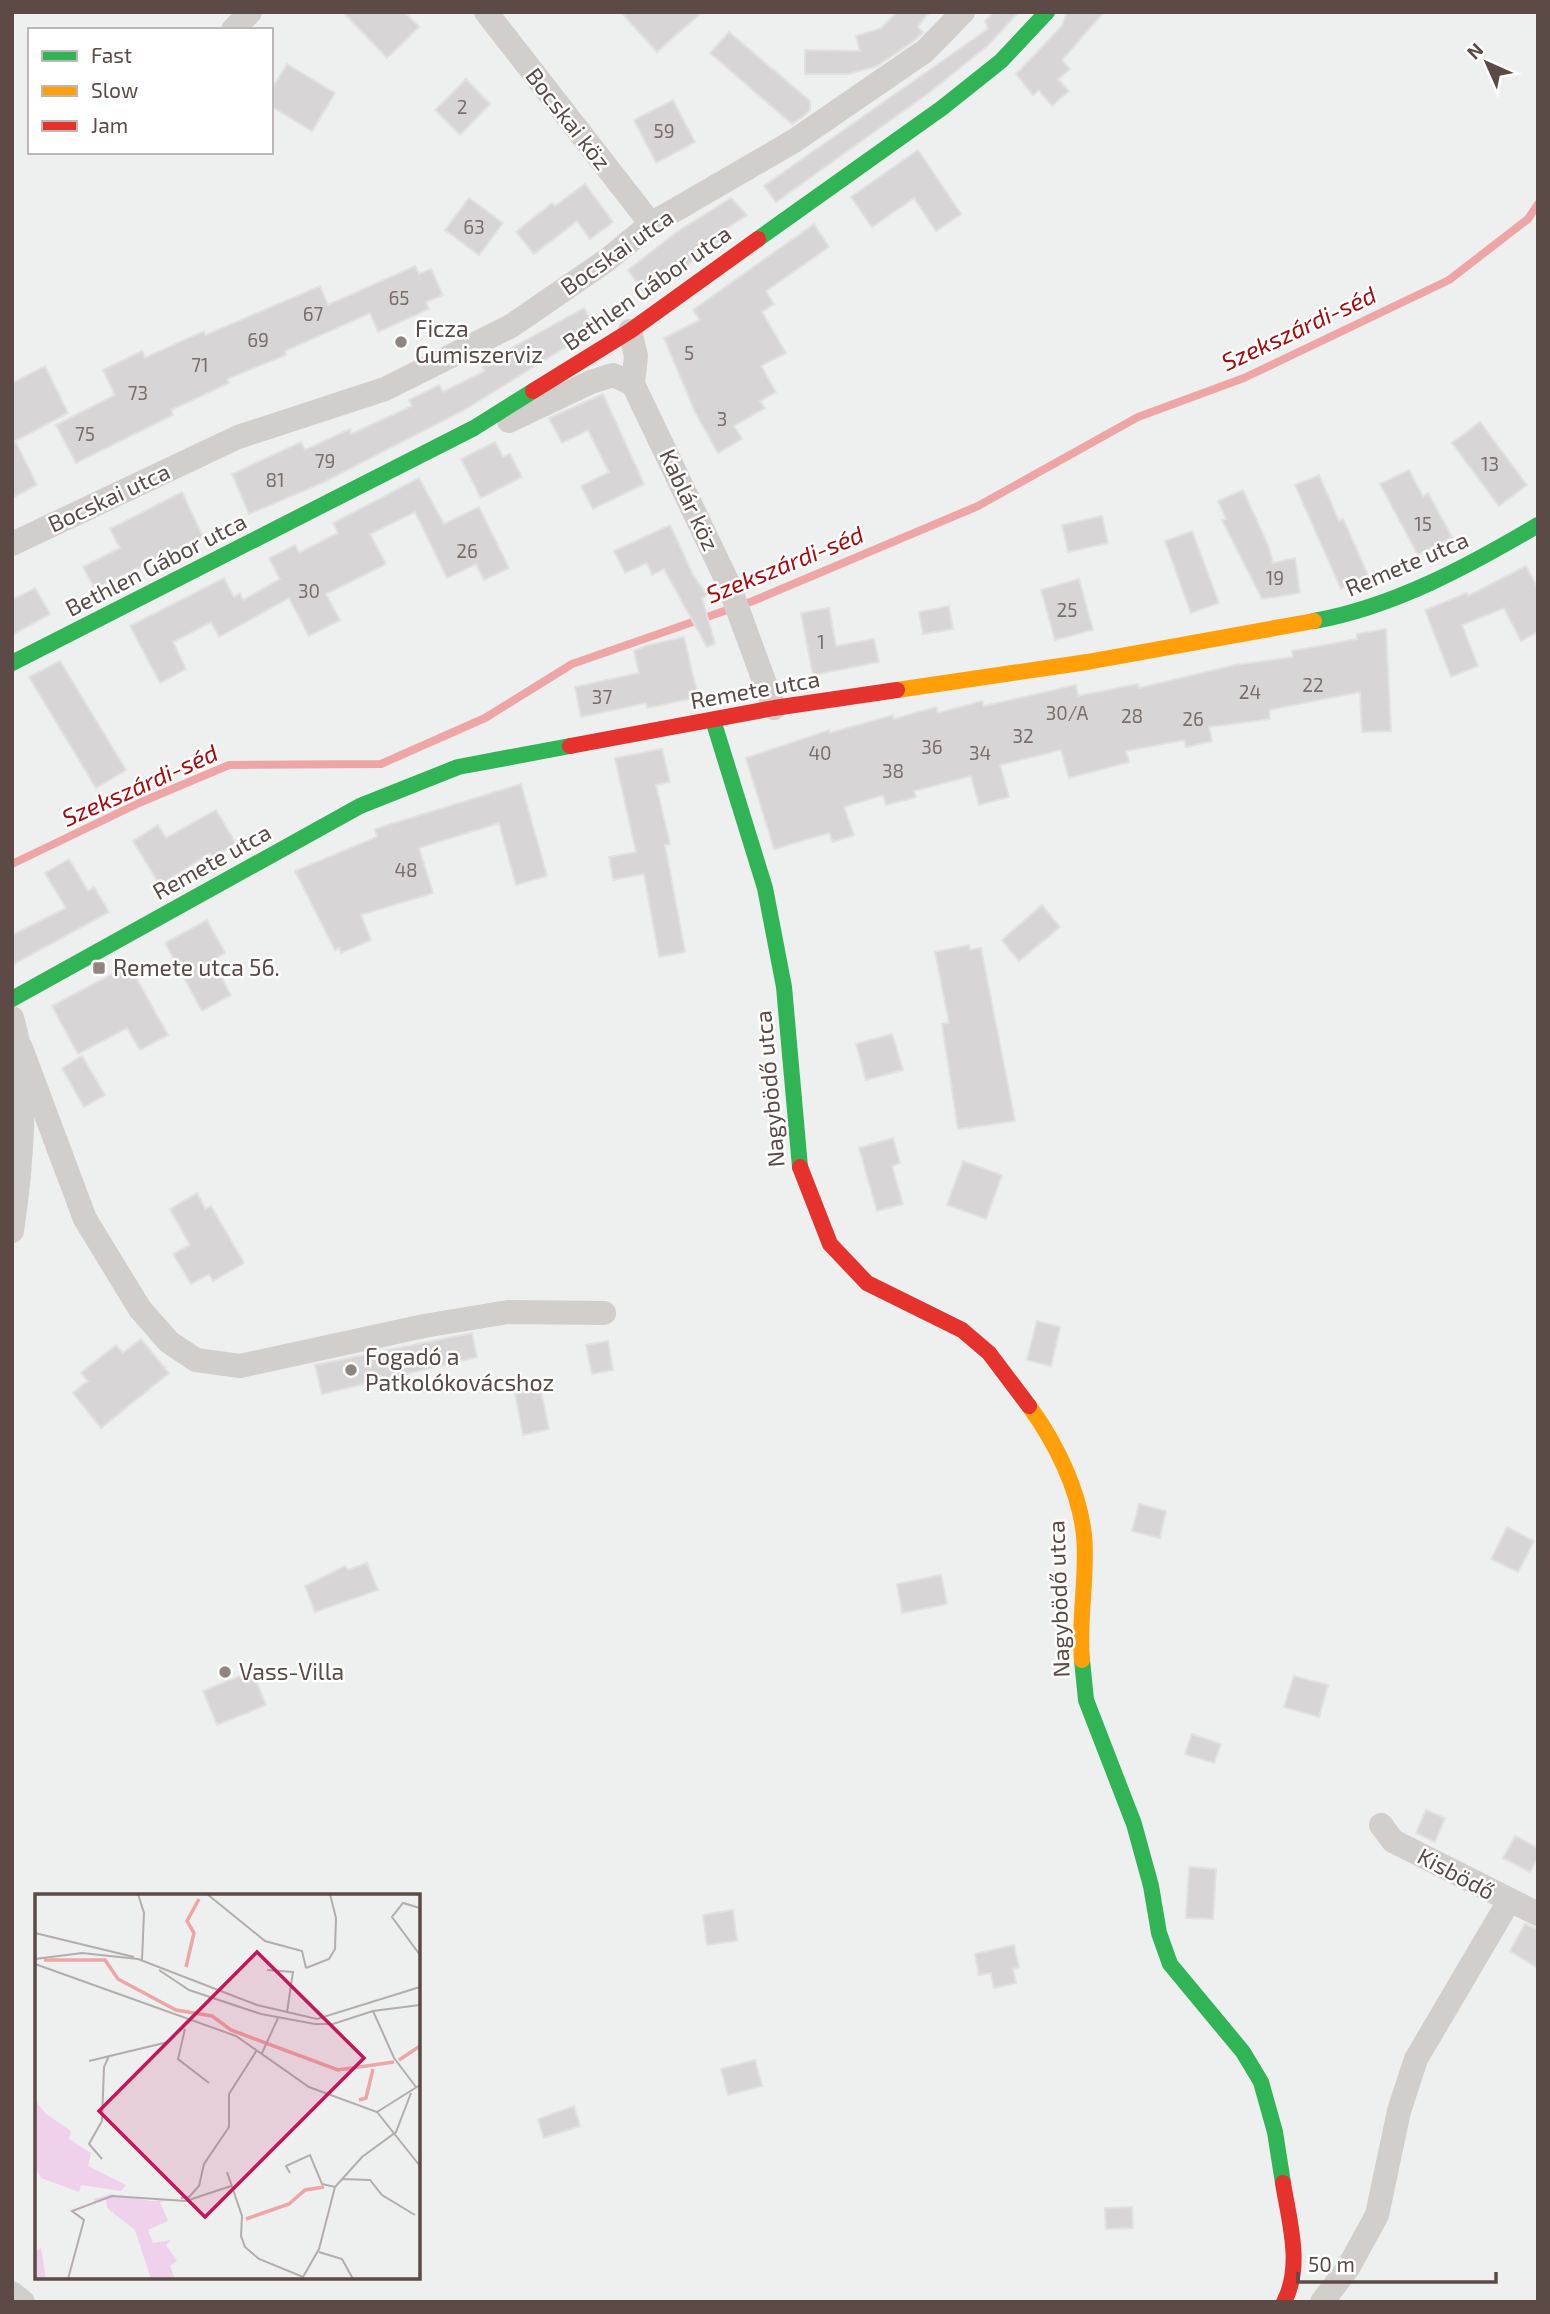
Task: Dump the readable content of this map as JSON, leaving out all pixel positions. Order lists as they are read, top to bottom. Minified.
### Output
{"streets":{"street":["Bocskai köz","Bocskai utca","Bethlen Gábor utca","Kablár köz","Remete utca","Nagybödő utca","Kisbödő"]},"crossings":[["Bocskai köz","Bocskai utca"],["Bethlen Gábor utca","Kablár köz"],["Kablár köz","Remete utca"],["Remete utca","Nagybödő utca"]],"water":["Szekszárdi-séd"],"places":{"other":["Ficza Gumiszerviz","Fogadó a Patkolókovácshoz","Vass-Villa"],"transit":["Remete utca 56."]},"house_numbers":["2","59","63","65","67","69","5","71","73","3","75","79","13","81","15","26","19","30","25","1","22","24","37","30/A","28","26","32","36","40","34","38","48"],"legend":["Fast","Slow","Jam"],"scale_bar":"50 m","north":"top left"}
